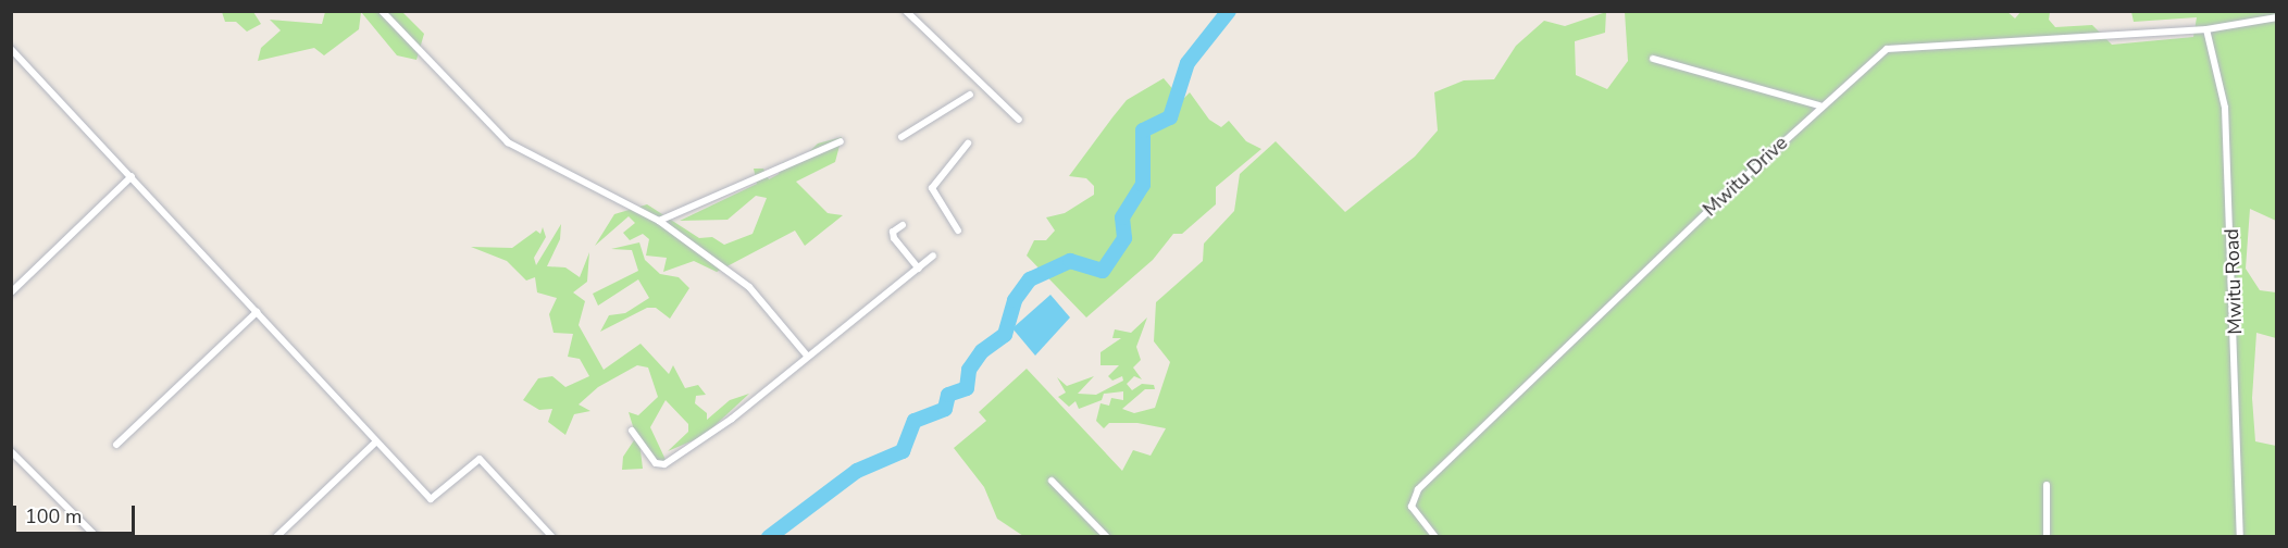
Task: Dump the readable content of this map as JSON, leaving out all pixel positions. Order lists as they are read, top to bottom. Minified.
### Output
{"streets":{"street":["Mwitu Drive","Mwitu Road"]},"crossings":[["Mwitu Drive","Mwitu Road"]],"scale_bar":"100 m"}
